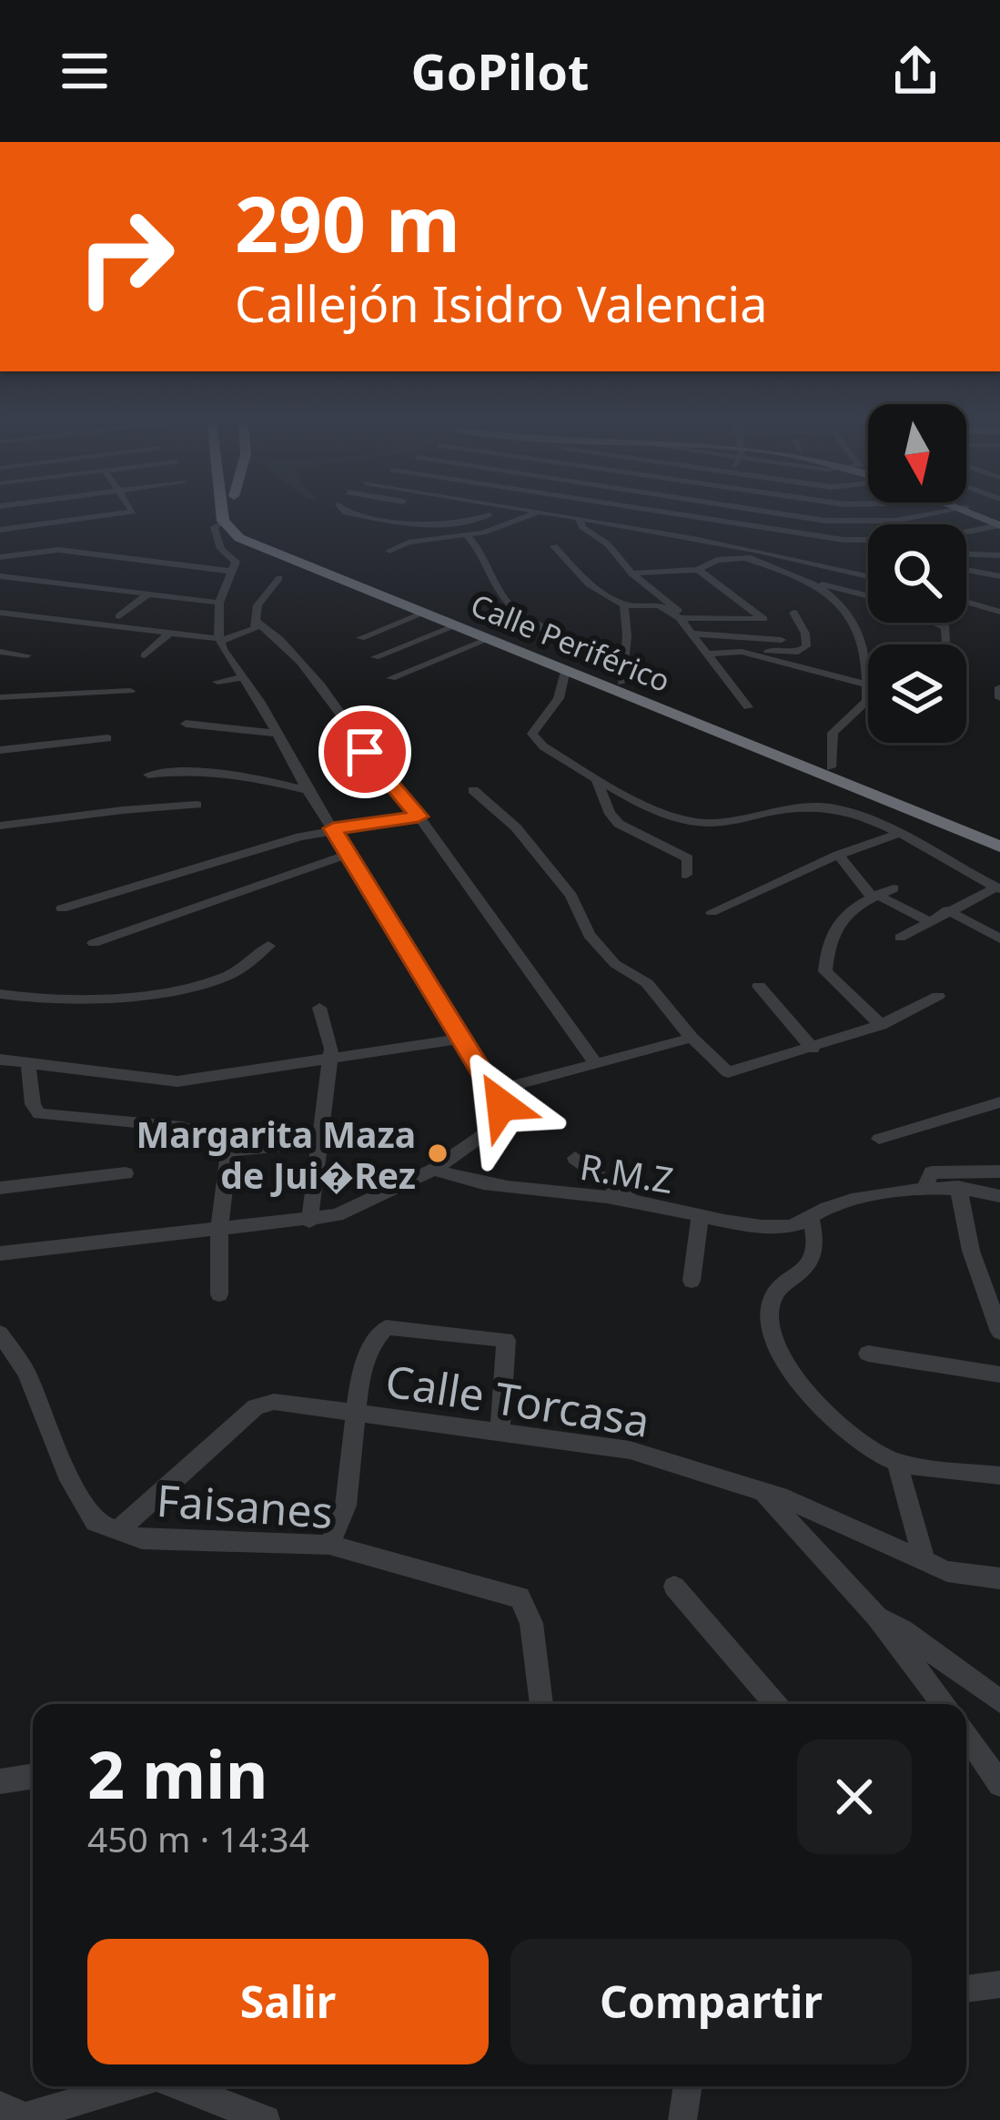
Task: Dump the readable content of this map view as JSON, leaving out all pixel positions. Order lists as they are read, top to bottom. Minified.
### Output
{"streets":{"highway":["Calle Periférico"],"street":["R.M.Z","Calle Torcasa","Faisanes"]},"crossings":[["Calle Torcasa","Faisanes"]],"places":["Margarita Maza de Jui�Rez"],"north":"bottom","page":{"header":"GoPilot","turn":["290 m","Callejón Isidro Valencia"],"heading":["2 min","450 m · 14:34"],"buttons":["Salir","Compartir"]}}
